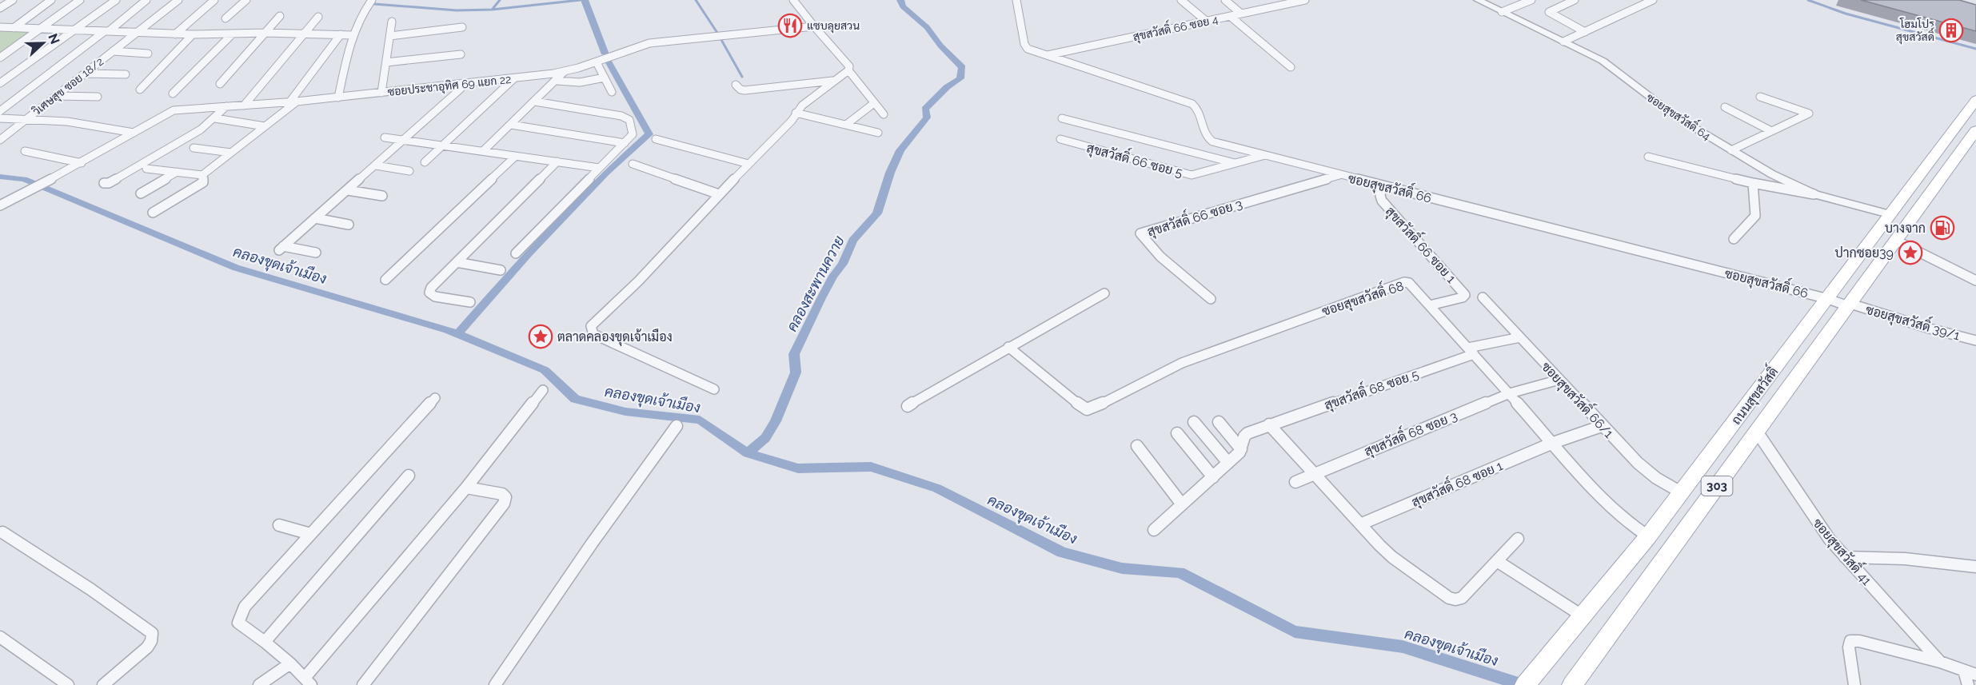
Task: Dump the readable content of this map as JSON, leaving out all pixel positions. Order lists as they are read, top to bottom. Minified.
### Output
{"streets":{"main road":["ถนนสุขสวัสดิ์","303"],"street":["สุขสวัสดิ์ 66 ซอย 4","ซอยประชาอุทิศ 69 แยก 22","วิเศษสุข ซอย 18/2","ซอยสุขสวัสดิ์ 64","สุขสวัสดิ์ 66 ซอย 5","ซอยสุขสวัสดิ์ 66","สุขสวัสดิ์ 66 ซอย 3","สุขสวัสดิ์ 66 ซอย 1","ซอยสุขสวัสดิ์ 68","ซอยสุขสวัสดิ์ 39/1","สุขสวัสดิ์ 68 ซอย 5","ซอยสุขสวัสดิ์ 66/1","สุขสวัสดิ์ 68 ซอย 3","สุขสวัสดิ์ 68 ซอย 1","ซอยสุขสวัสดิ์ 41"]},"crossings":[["สุขสวัสดิ์ 66 ซอย 4","ซอยสุขสวัสดิ์ 66"],["ซอยสุขสวัสดิ์ 64","ถนนสุขสวัสดิ์"],["สุขสวัสดิ์ 66 ซอย 5","ซอยสุขสวัสดิ์ 66"],["ซอยสุขสวัสดิ์ 66","สุขสวัสดิ์ 66 ซอย 3"],["ซอยสุขสวัสดิ์ 66","สุขสวัสดิ์ 66 ซอย 1"],["ซอยสุขสวัสดิ์ 66","ซอยสุขสวัสดิ์ 39/1"],["ซอยสุขสวัสดิ์ 66","ถนนสุขสวัสดิ์"],["สุขสวัสดิ์ 66 ซอย 1","ซอยสุขสวัสดิ์ 68"],["ซอยสุขสวัสดิ์ 68","สุขสวัสดิ์ 68 ซอย 5"],["ซอยสุขสวัสดิ์ 68","ถนนสุขสวัสดิ์"],["ซอยสุขสวัสดิ์ 68","สุขสวัสดิ์ 68 ซอย 3"],["ซอยสุขสวัสดิ์ 68","สุขสวัสดิ์ 68 ซอย 1"],["ซอยสุขสวัสดิ์ 39/1","ถนนสุขสวัสดิ์"],["สุขสวัสดิ์ 68 ซอย 5","ซอยสุขสวัสดิ์ 66/1"],["ถนนสุขสวัสดิ์","ซอยสุขสวัสดิ์ 66/1"],["ถนนสุขสวัสดิ์","ซอยสุขสวัสดิ์ 41"],["ซอยสุขสวัสดิ์ 66/1","สุขสวัสดิ์ 68 ซอย 3"],["ซอยสุขสวัสดิ์ 66/1","สุขสวัสดิ์ 68 ซอย 1"]],"water":["คลองขุดเจ้าเมือง","คลองสะพานควาย"],"places":{"restaurant":["แซบลุยสวน"],"building":["โฮมโปร สุขสวัสดิ์"],"fuel station":["บางจาก"],"place":["ปากซอย39","ตลาดคลองขุดเจ้าเมือง"]},"north":"right"}
